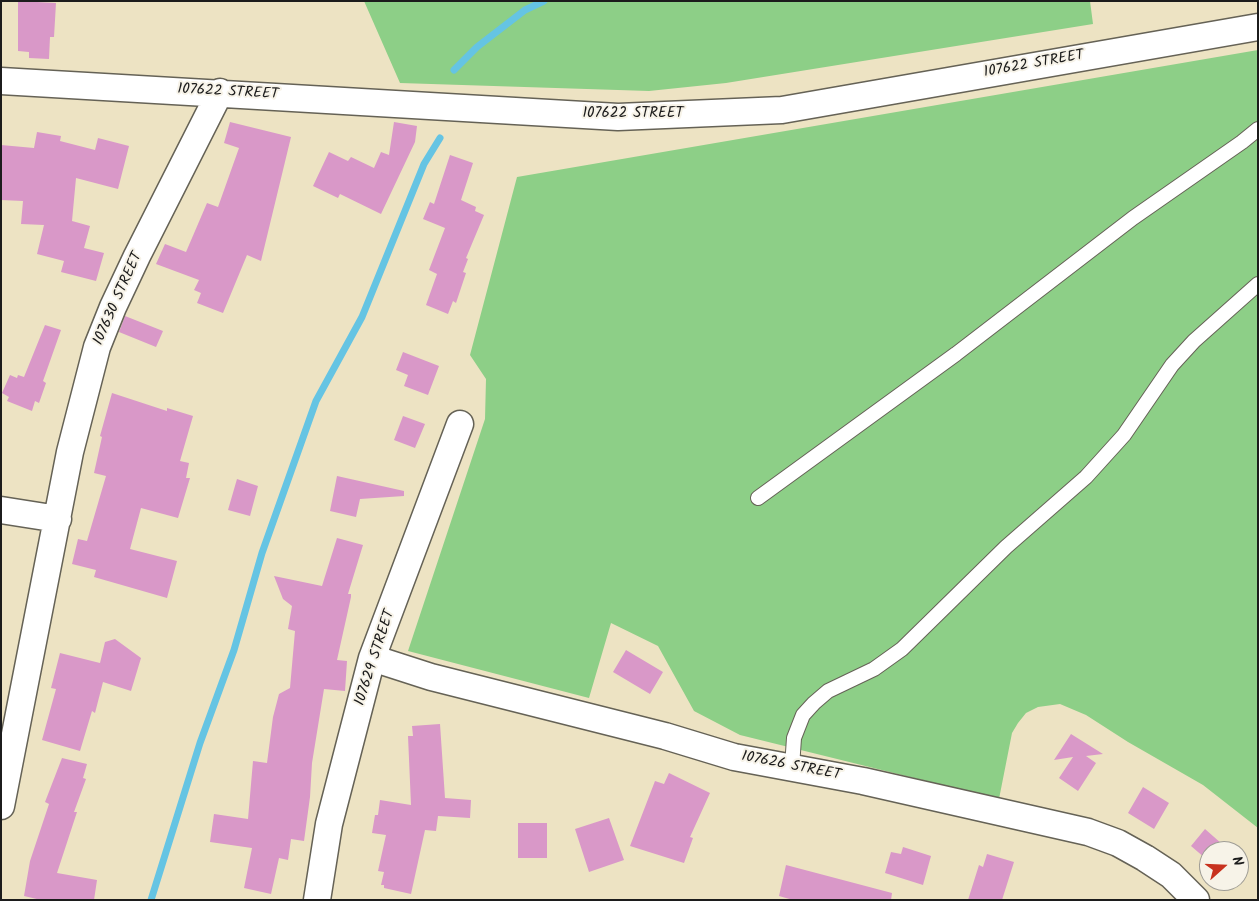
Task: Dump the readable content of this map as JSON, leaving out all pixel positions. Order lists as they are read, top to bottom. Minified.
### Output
{"streets":{"street":["107622 STREET","107630 STREET","107629 STREET","107626 STREET"]},"crossings":[["107622 STREET","107630 STREET"],["107629 STREET","107626 STREET"]],"north":"right"}
